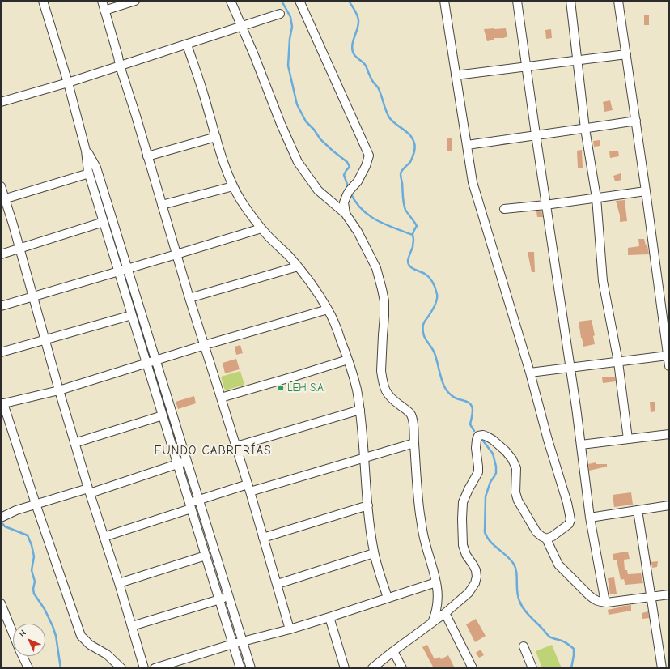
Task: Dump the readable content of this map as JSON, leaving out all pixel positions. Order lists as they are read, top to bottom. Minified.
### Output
{"districts":["FUNDO CABRERÍAS"],"places":["LEH S.A."],"north":"top left"}
